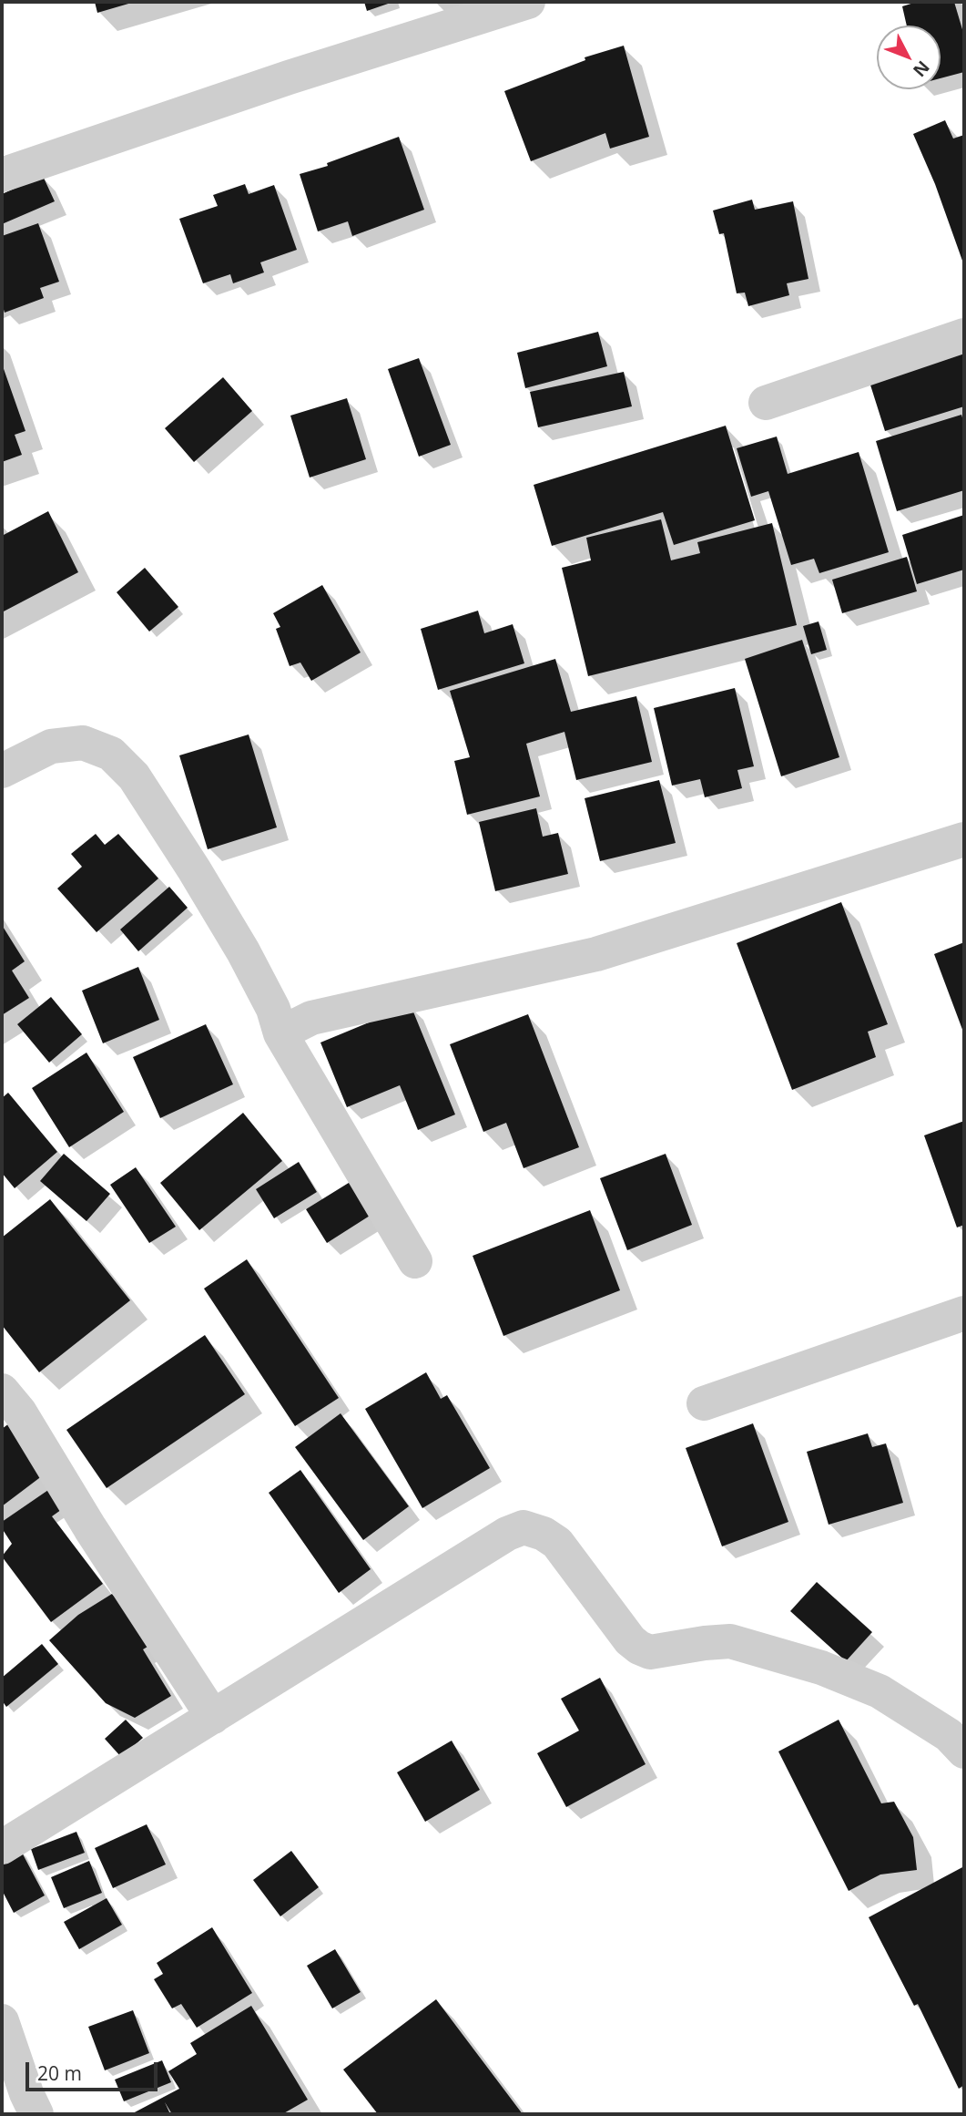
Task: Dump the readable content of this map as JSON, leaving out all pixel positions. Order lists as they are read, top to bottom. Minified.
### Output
{"scale_bar":"20 m","north":"bottom right"}
